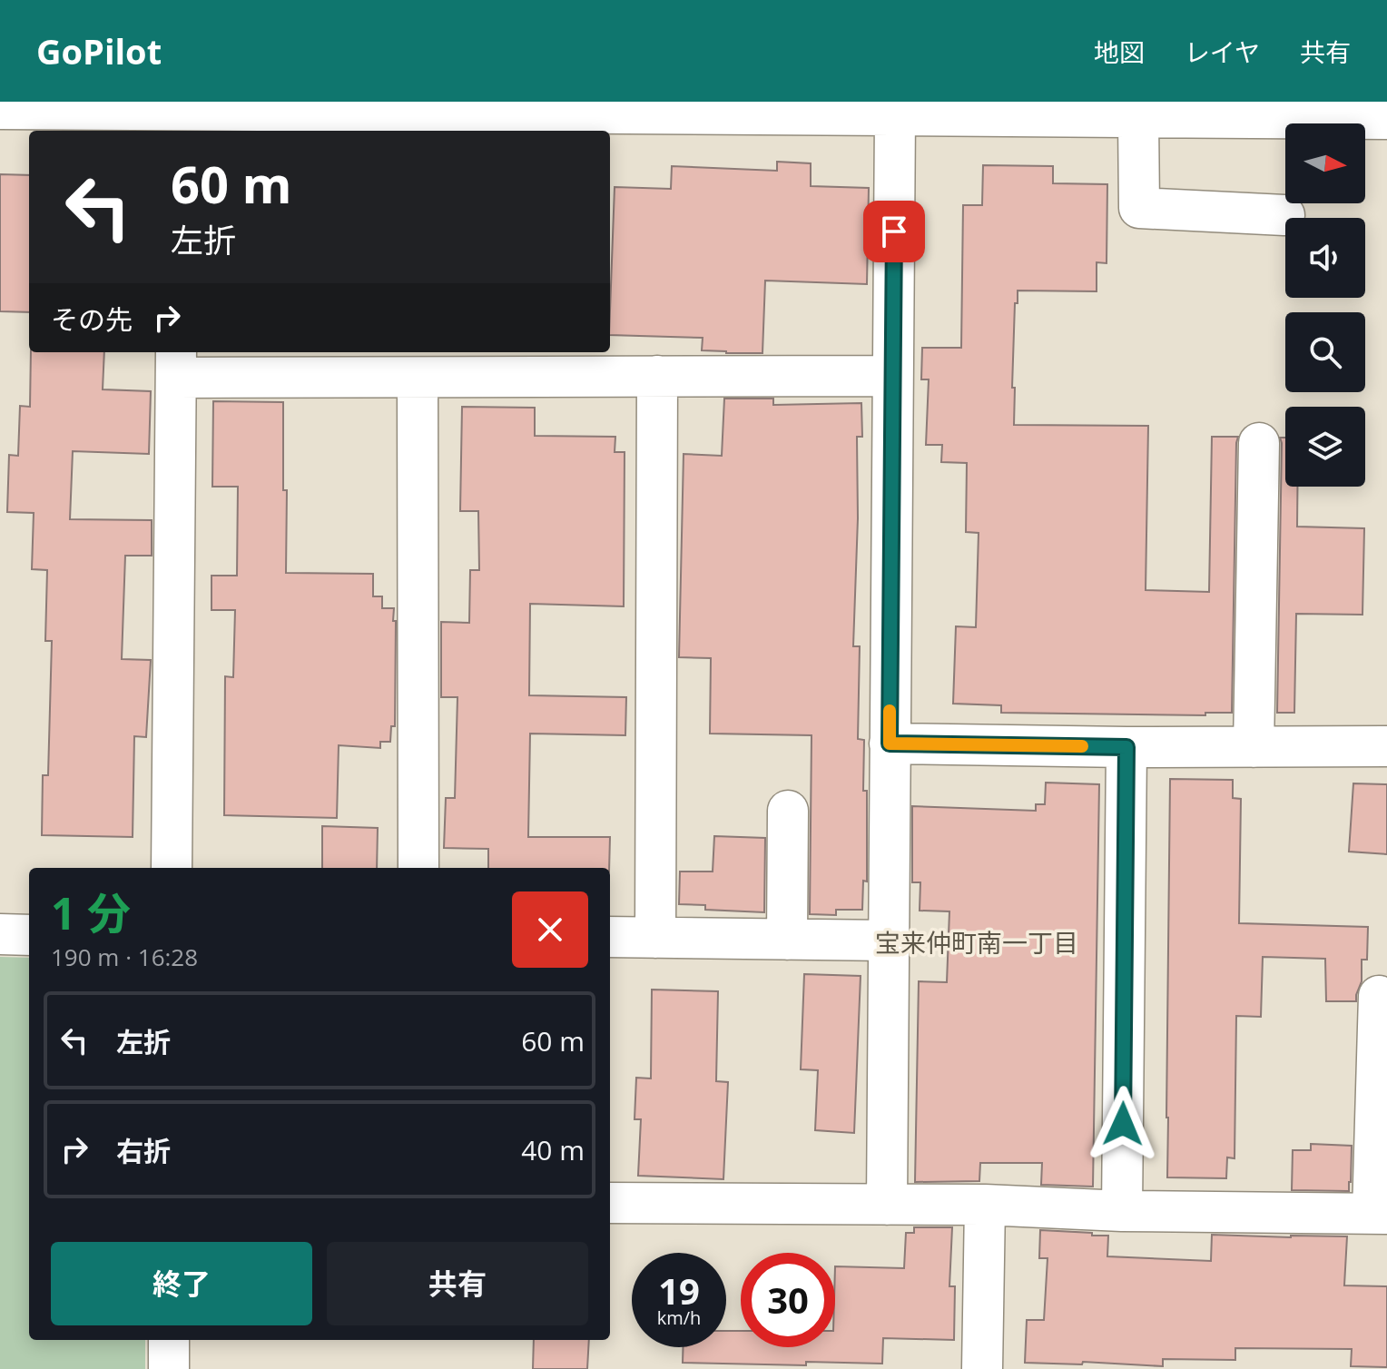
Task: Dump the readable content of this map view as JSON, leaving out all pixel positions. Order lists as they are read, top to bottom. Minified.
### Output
{"districts":["宝来仲町南一丁目"],"north":"right","page":{"header":"GoPilot","nav":["地図","レイヤ","共有"],"turn":["60 m","左折"],"then":"その先","heading":["1 分","190 m · 16:28"],"list":[{"name":"左折","value":"60 m"},{"name":"右折","value":"40 m"}],"buttons":["終了","共有"],"speed":"19 km/h","limit":"30"}}
